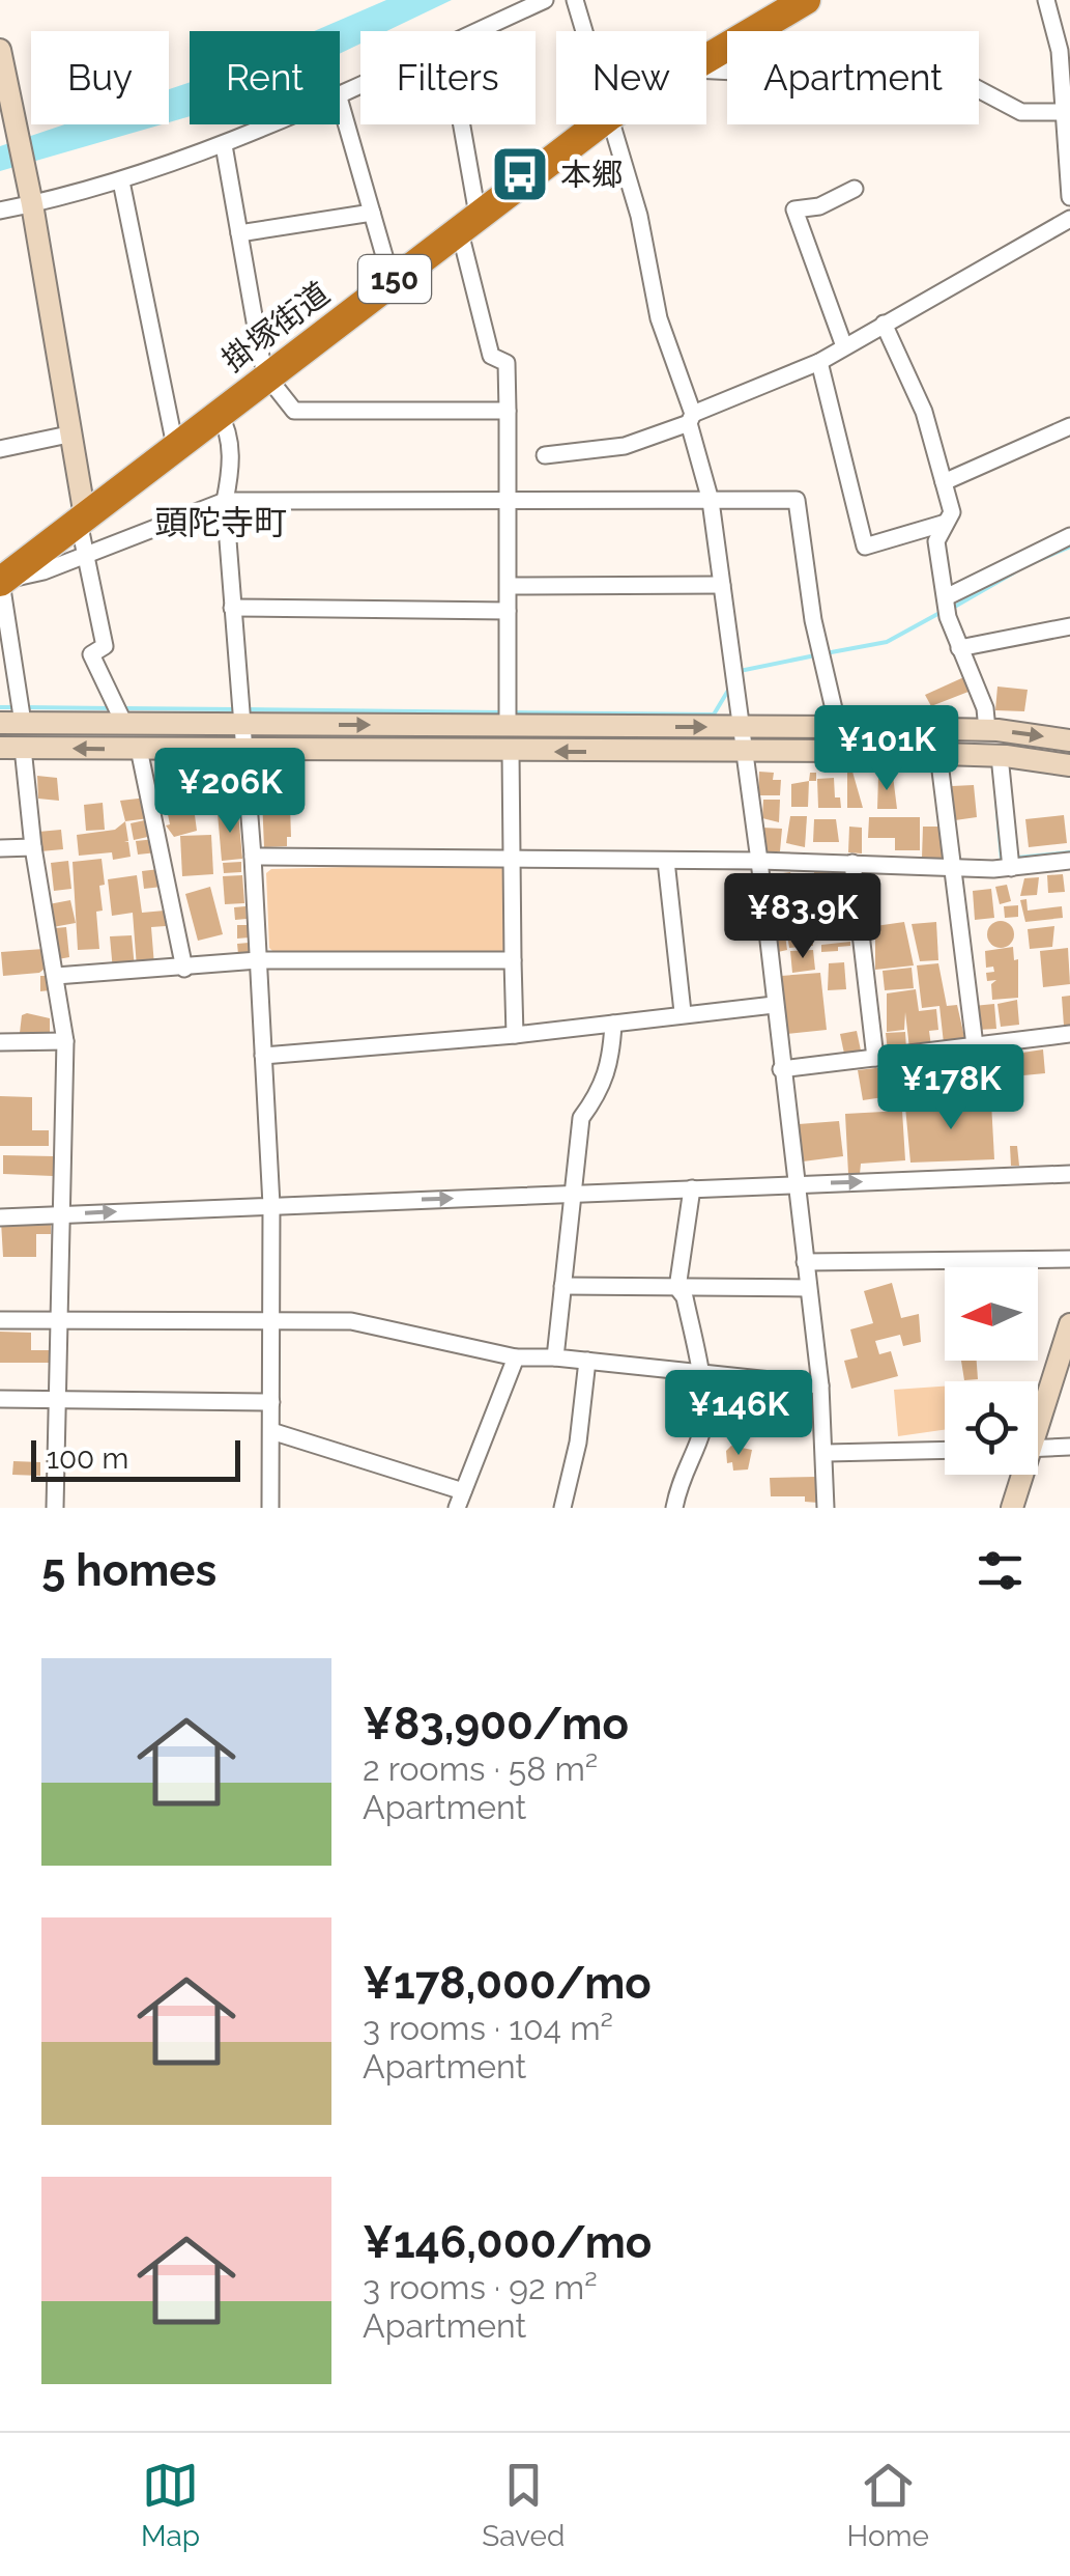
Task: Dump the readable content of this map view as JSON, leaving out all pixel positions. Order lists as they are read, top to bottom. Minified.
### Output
{"streets":{"highway":["150","掛塚街道"]},"districts":["頭陀寺町"],"places":{"bus stop":["本郷"]},"scale_bar":"100 m","north":"left","page":{"chip":["Buy","Rent","Filters","New","Apartment"],"price":["¥101K","¥206K","¥83.9K","¥178K","¥146K"],"scale":"100 m","heading":"5 homes","list":[{"name":"¥83,900/mo","note":"2 rooms · 58 m² · Apartment"},{"name":"¥178,000/mo","note":"3 rooms · 104 m² · Apartment"},{"name":"¥146,000/mo","note":"3 rooms · 92 m² · Apartment"}],"tabs":["Map","Saved","Home"]}}
